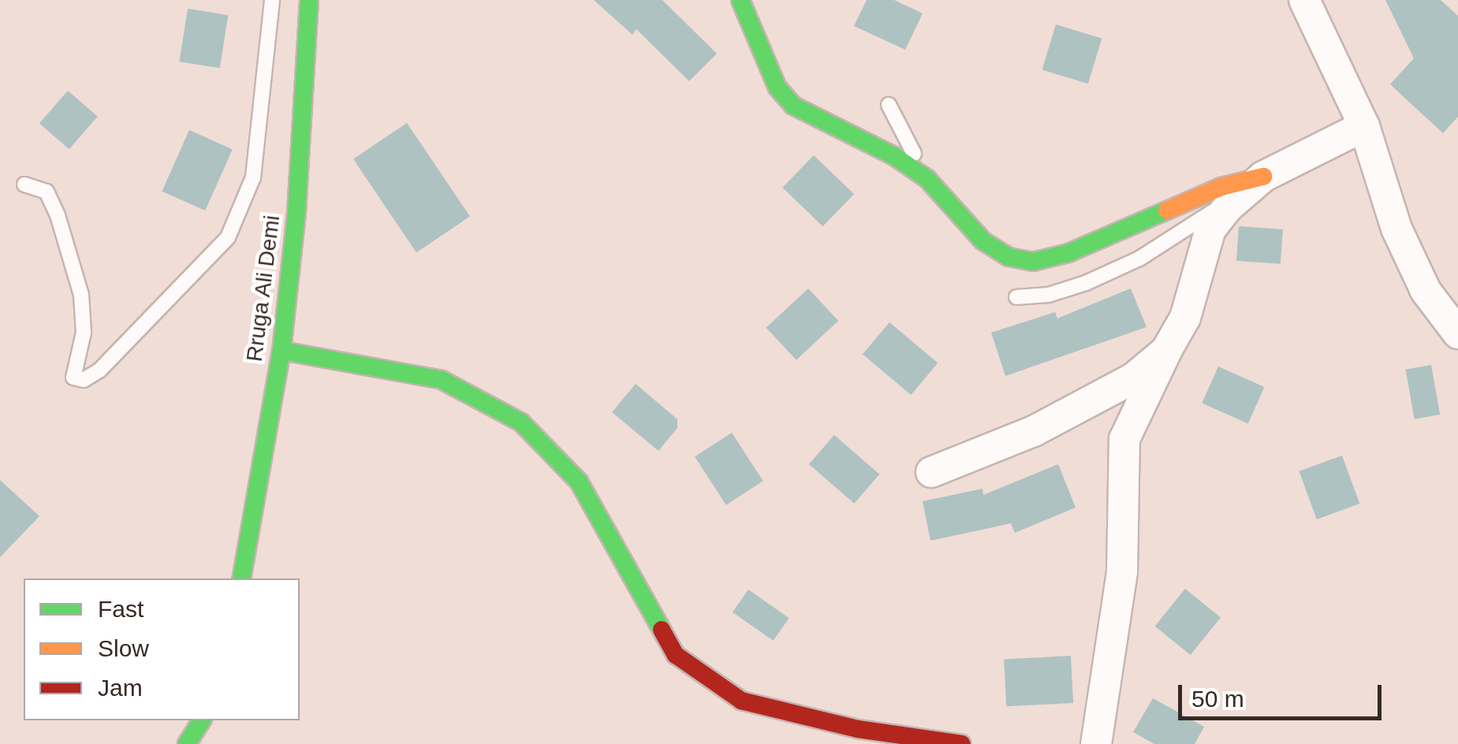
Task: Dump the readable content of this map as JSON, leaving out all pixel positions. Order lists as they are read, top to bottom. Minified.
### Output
{"streets":{"street":["Rruga Ali Demi"]},"legend":["Fast","Slow","Jam"],"scale_bar":"50 m"}
